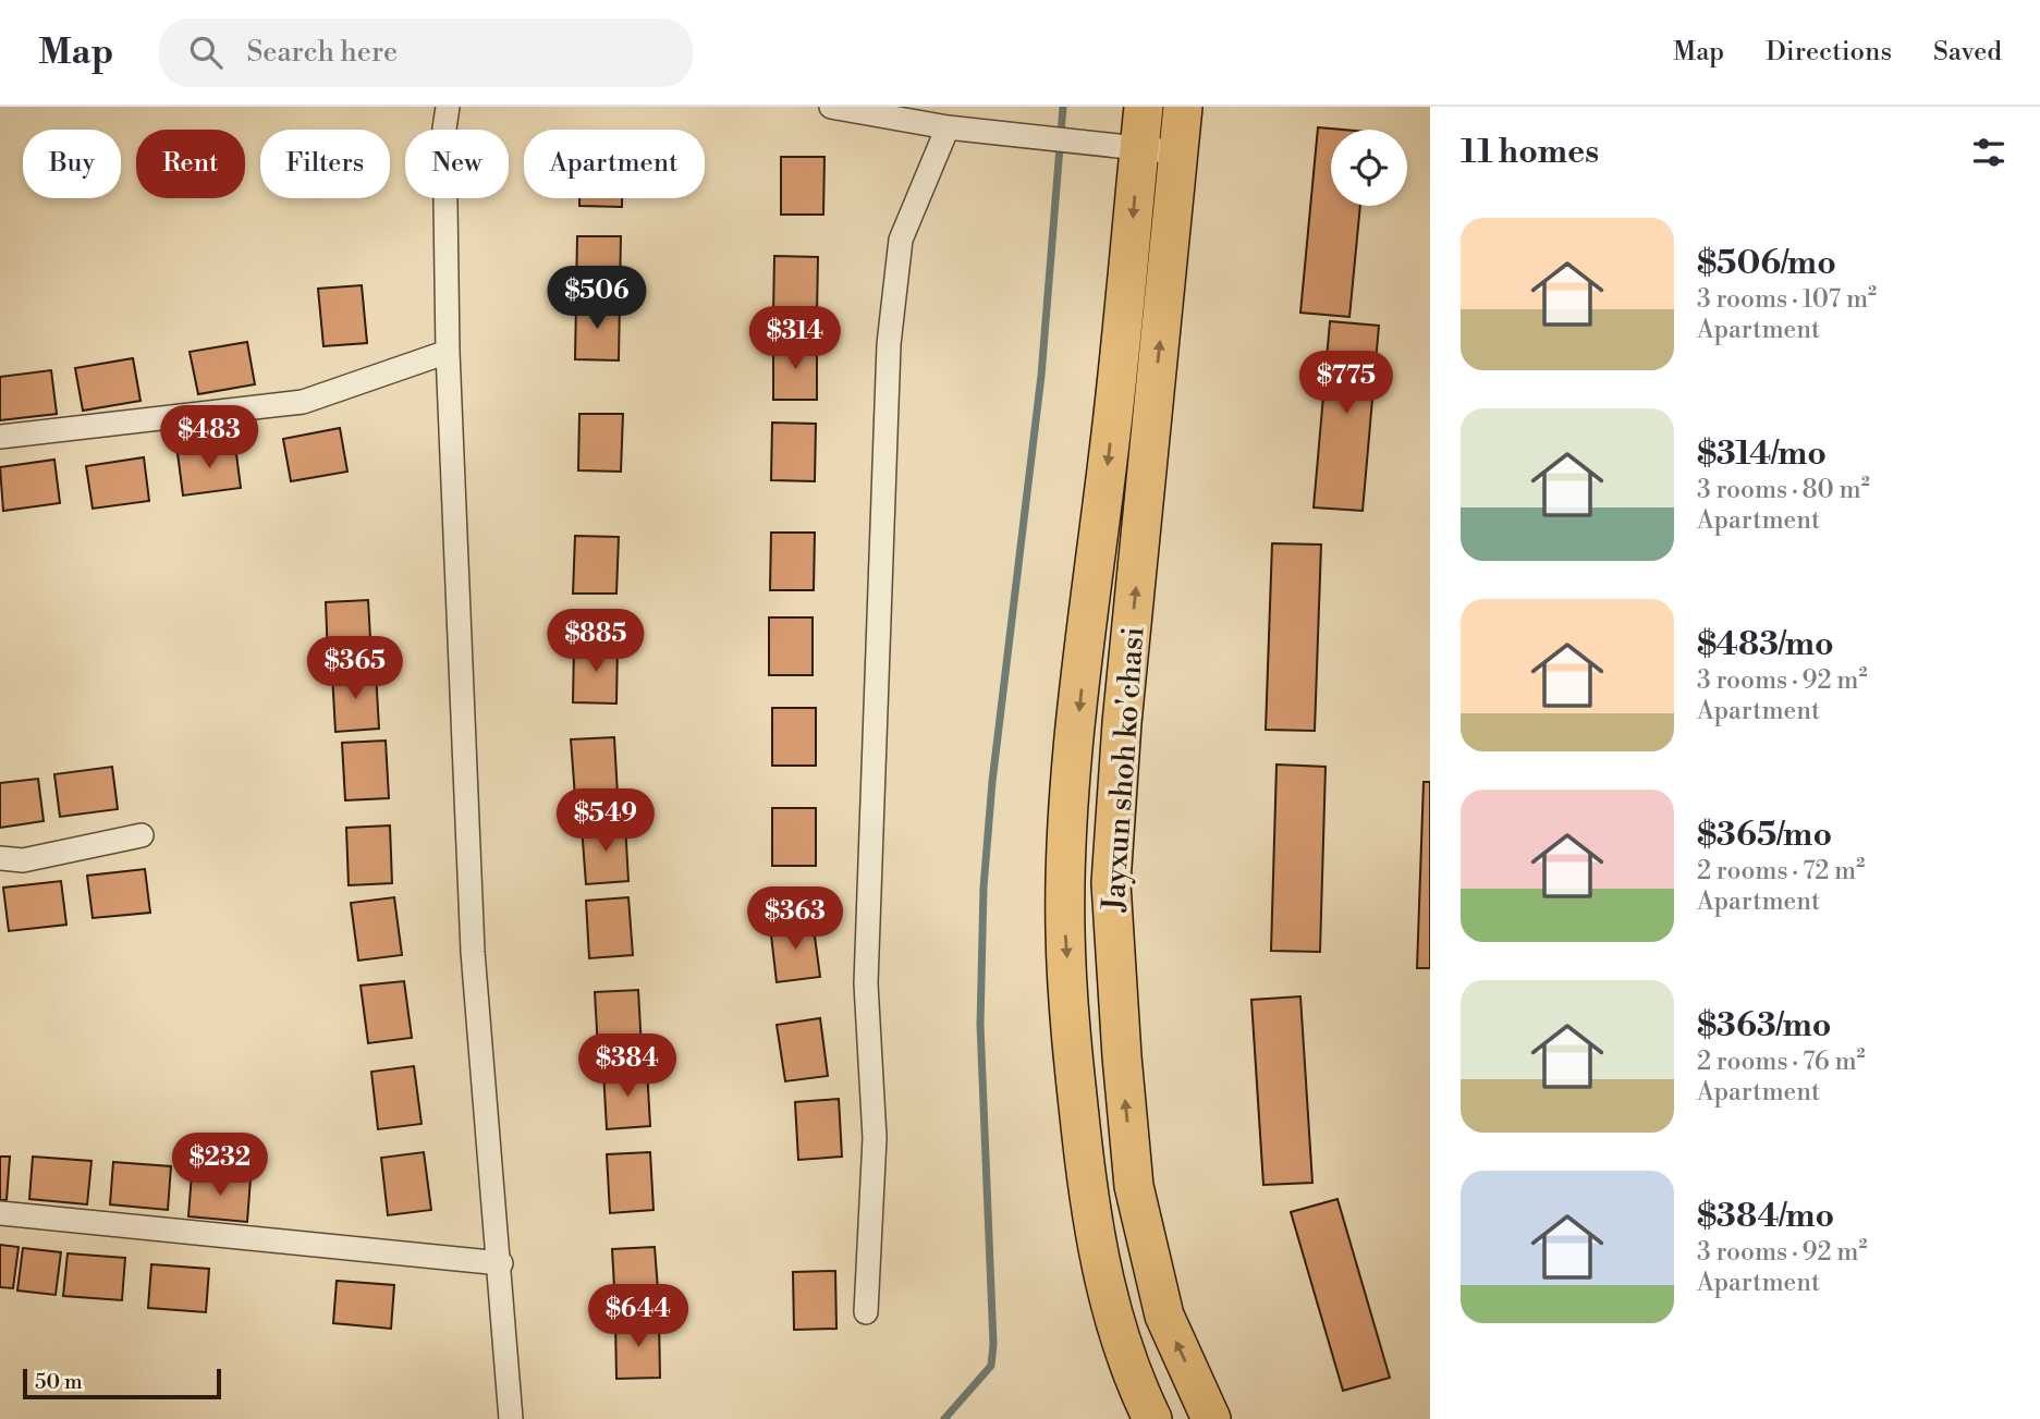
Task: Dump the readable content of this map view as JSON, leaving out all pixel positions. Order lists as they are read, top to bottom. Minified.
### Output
{"streets":{"highway":["Jayxun shoh ko'chasi"]},"scale_bar":"50 m","page":{"header":"Map","search":"Search here","nav":["Map","Directions","Saved"],"heading":"11 homes","chip":["Buy","Rent","Filters","New","Apartment"],"list":[{"name":"$506/mo","note":"3 rooms · 107 m² · Apartment"},{"name":"$314/mo","note":"3 rooms · 80 m² · Apartment"},{"name":"$483/mo","note":"3 rooms · 92 m² · Apartment"},{"name":"$365/mo","note":"2 rooms · 72 m² · Apartment"},{"name":"$363/mo","note":"2 rooms · 76 m² · Apartment"},{"name":"$384/mo","note":"3 rooms · 92 m² · Apartment"}],"price":["$506","$314","$775","$483","$885","$365","$549","$363","$384","$232","$644"],"scale":"50 m"}}
